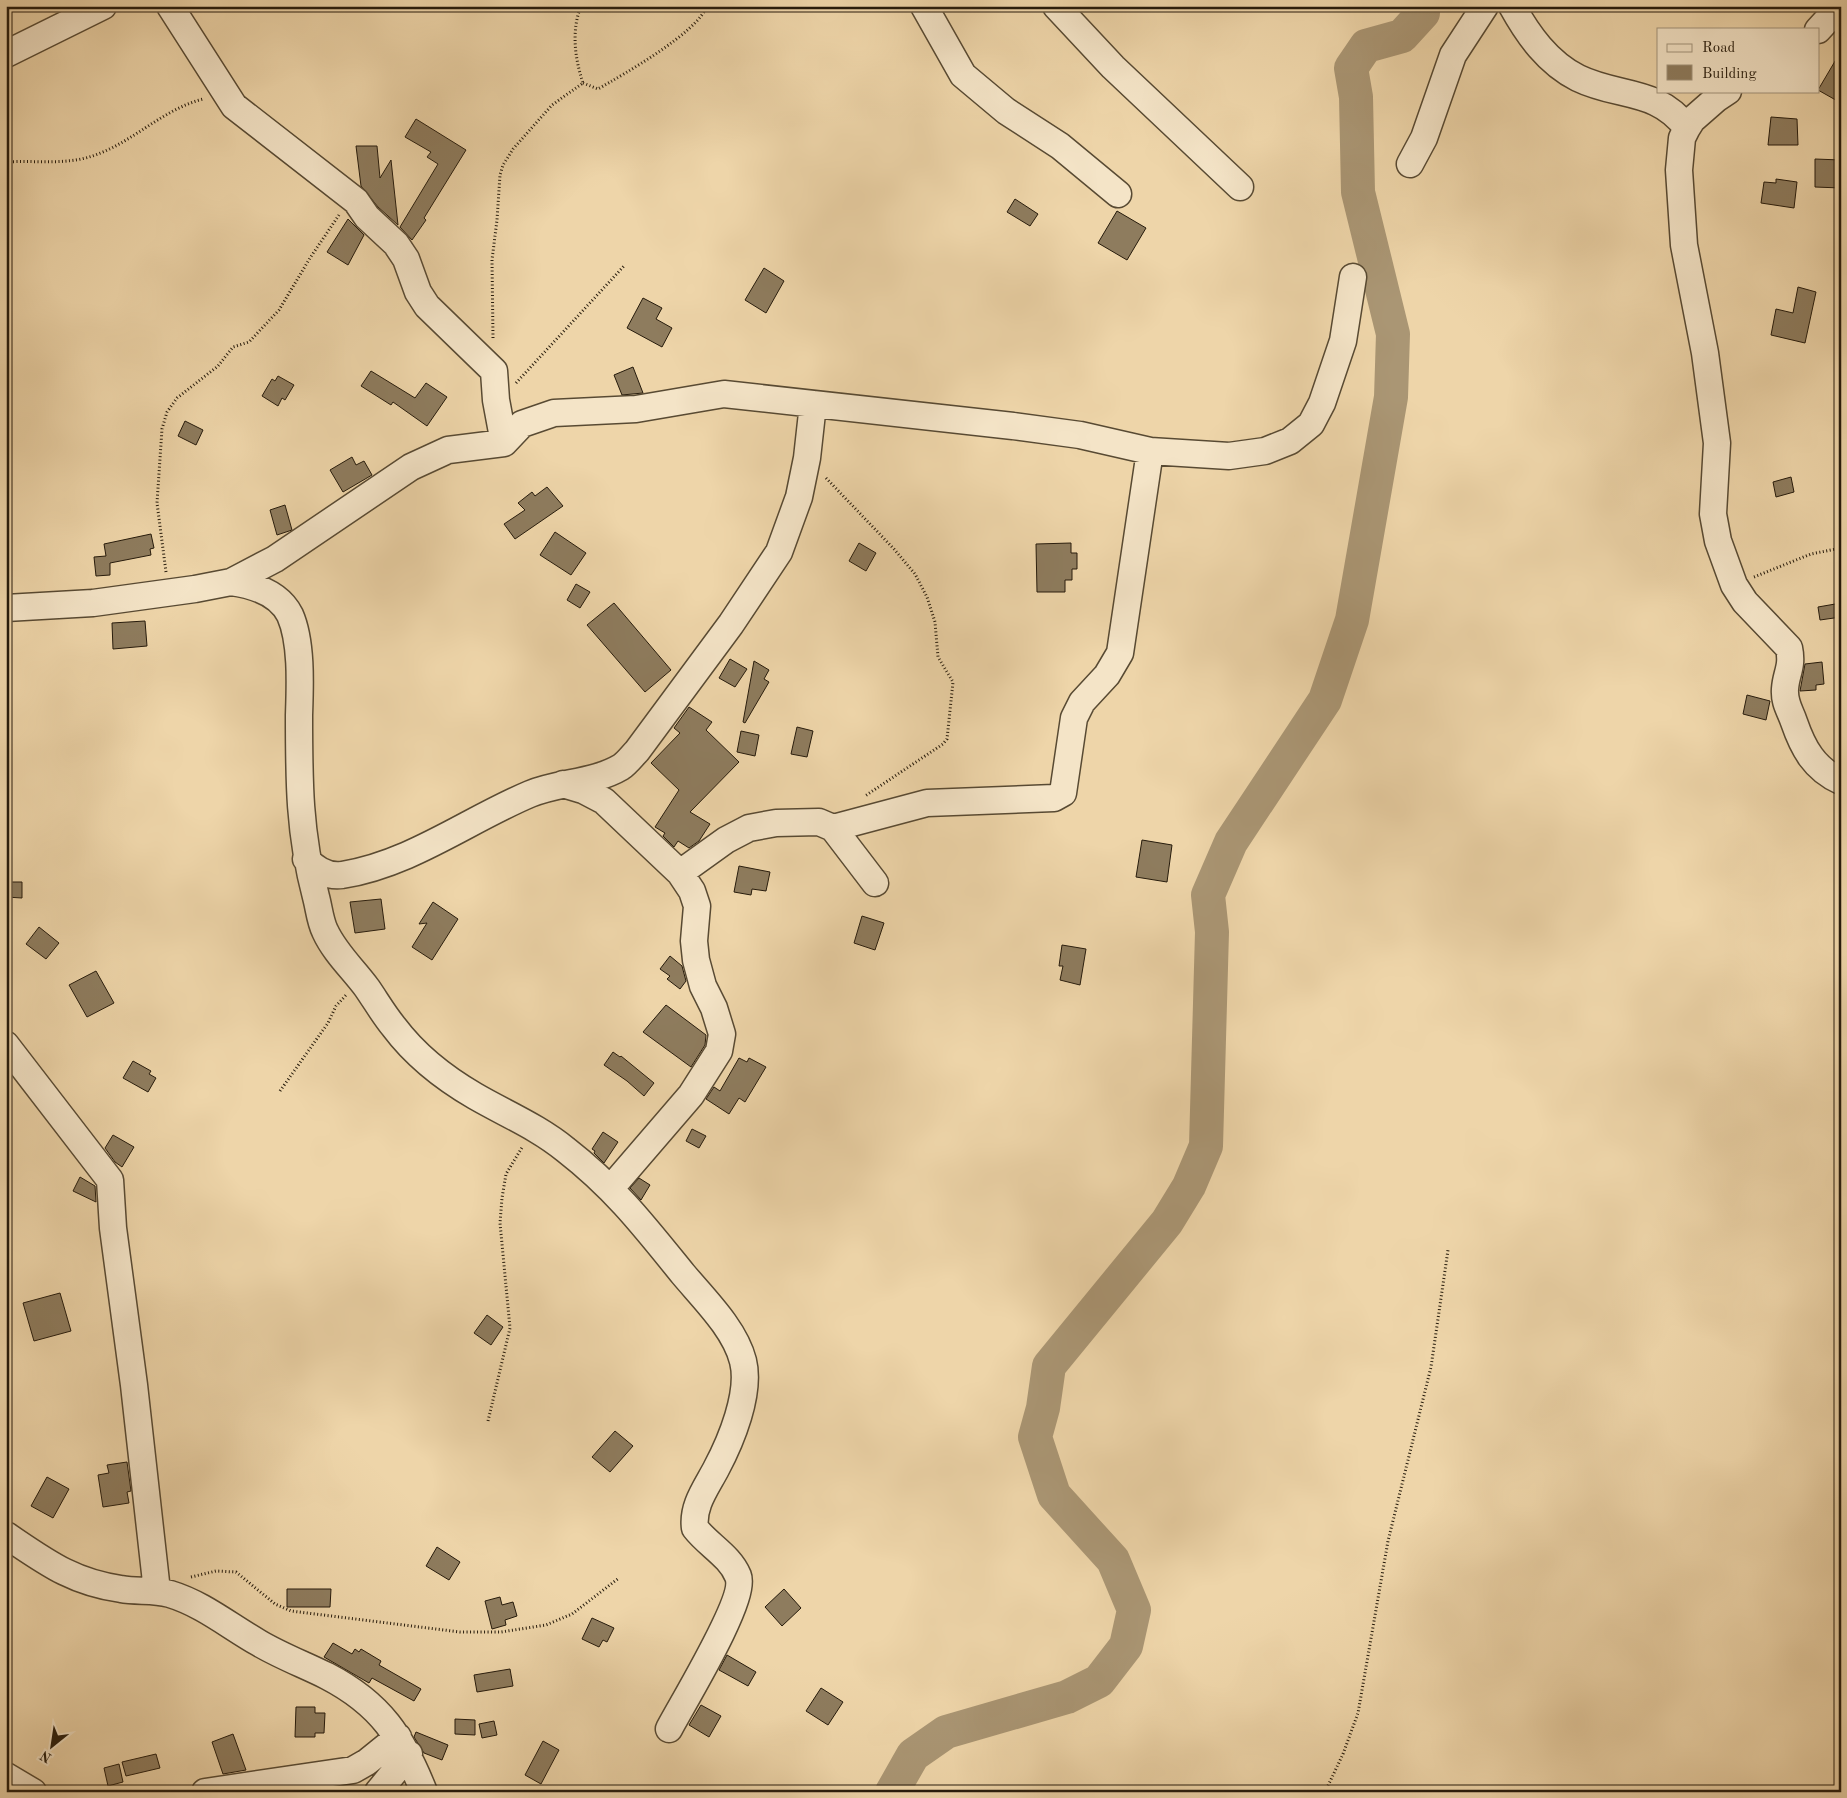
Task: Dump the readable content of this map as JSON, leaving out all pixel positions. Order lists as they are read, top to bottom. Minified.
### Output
{"legend":["Road","Building"],"north":"bottom left"}
